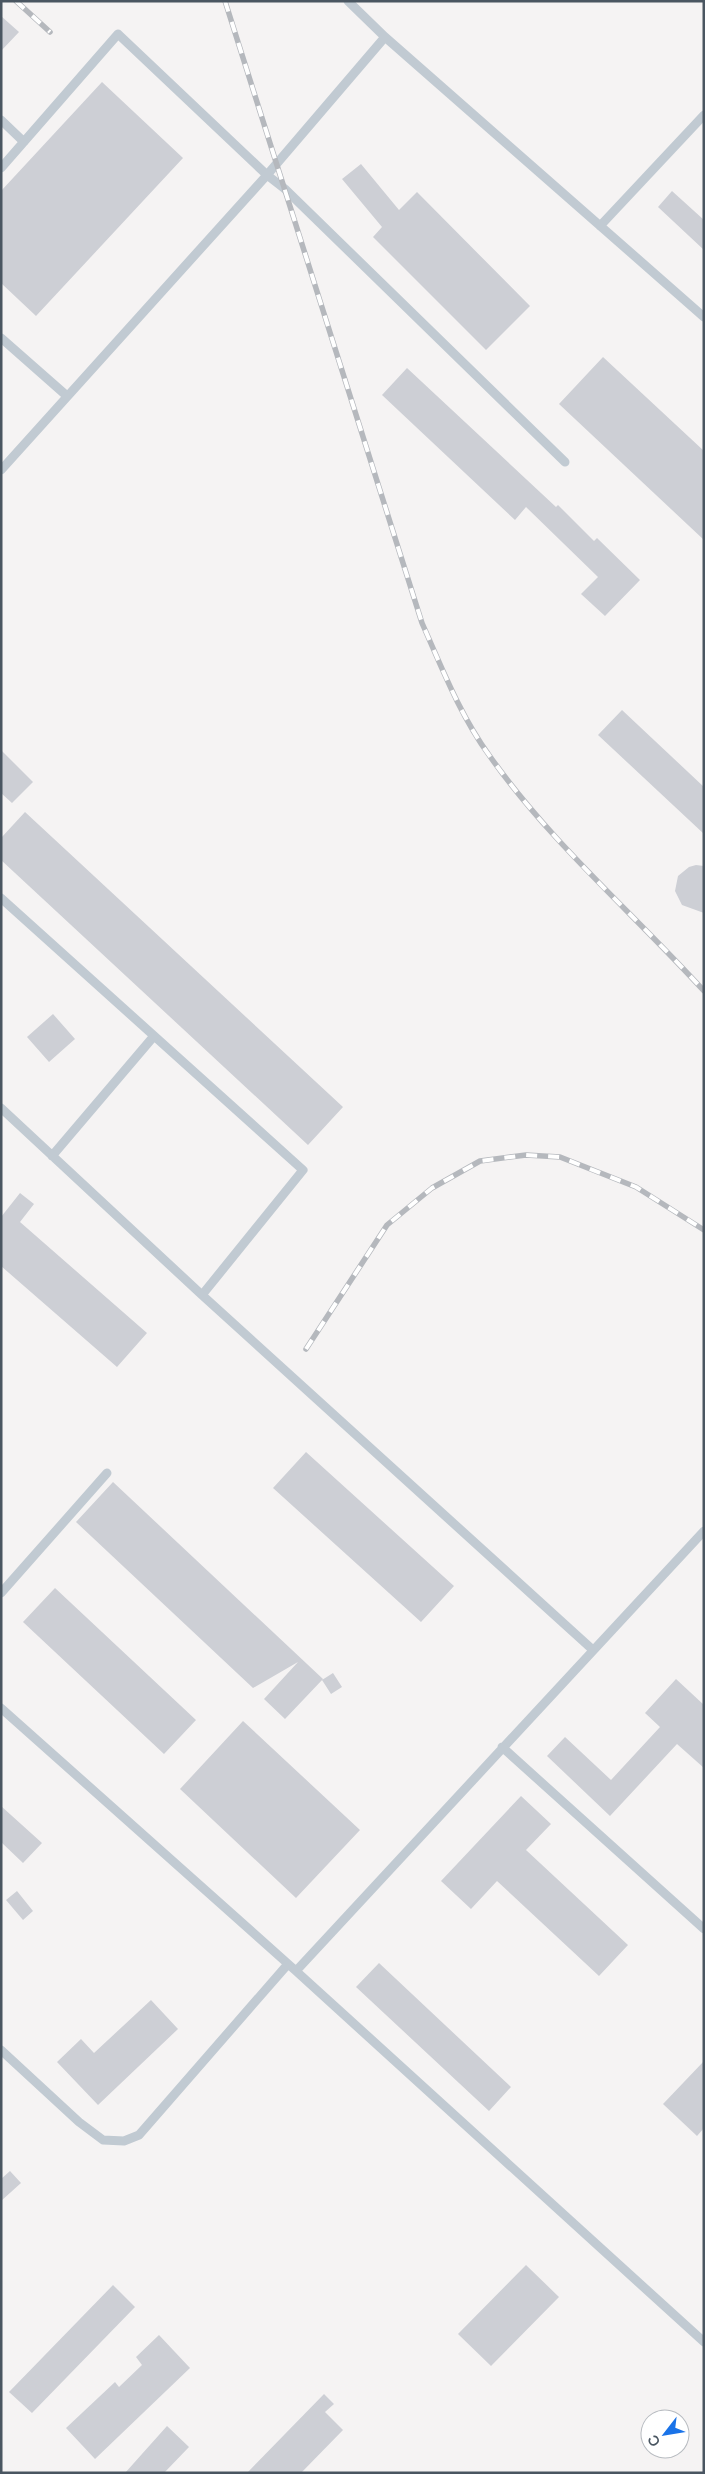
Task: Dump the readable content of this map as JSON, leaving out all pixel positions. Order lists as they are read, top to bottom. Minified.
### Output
{"north":"bottom left"}
